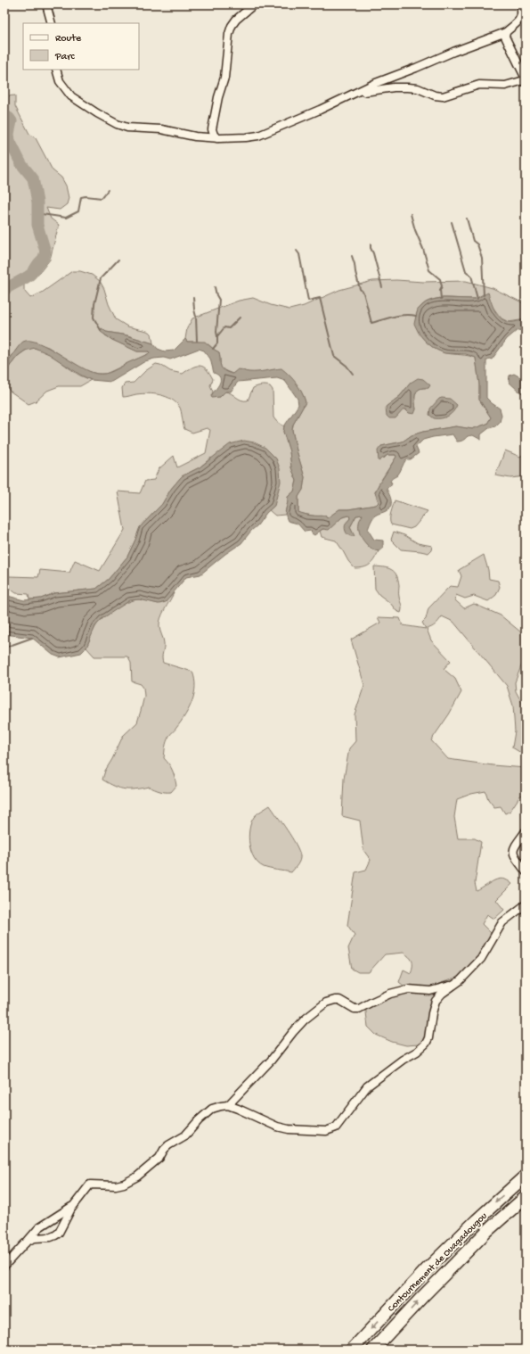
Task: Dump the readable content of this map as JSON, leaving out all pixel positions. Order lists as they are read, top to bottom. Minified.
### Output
{"streets":{"highway":["Contournement de Ouagadougou"]},"legend":["Route","Parc"]}
